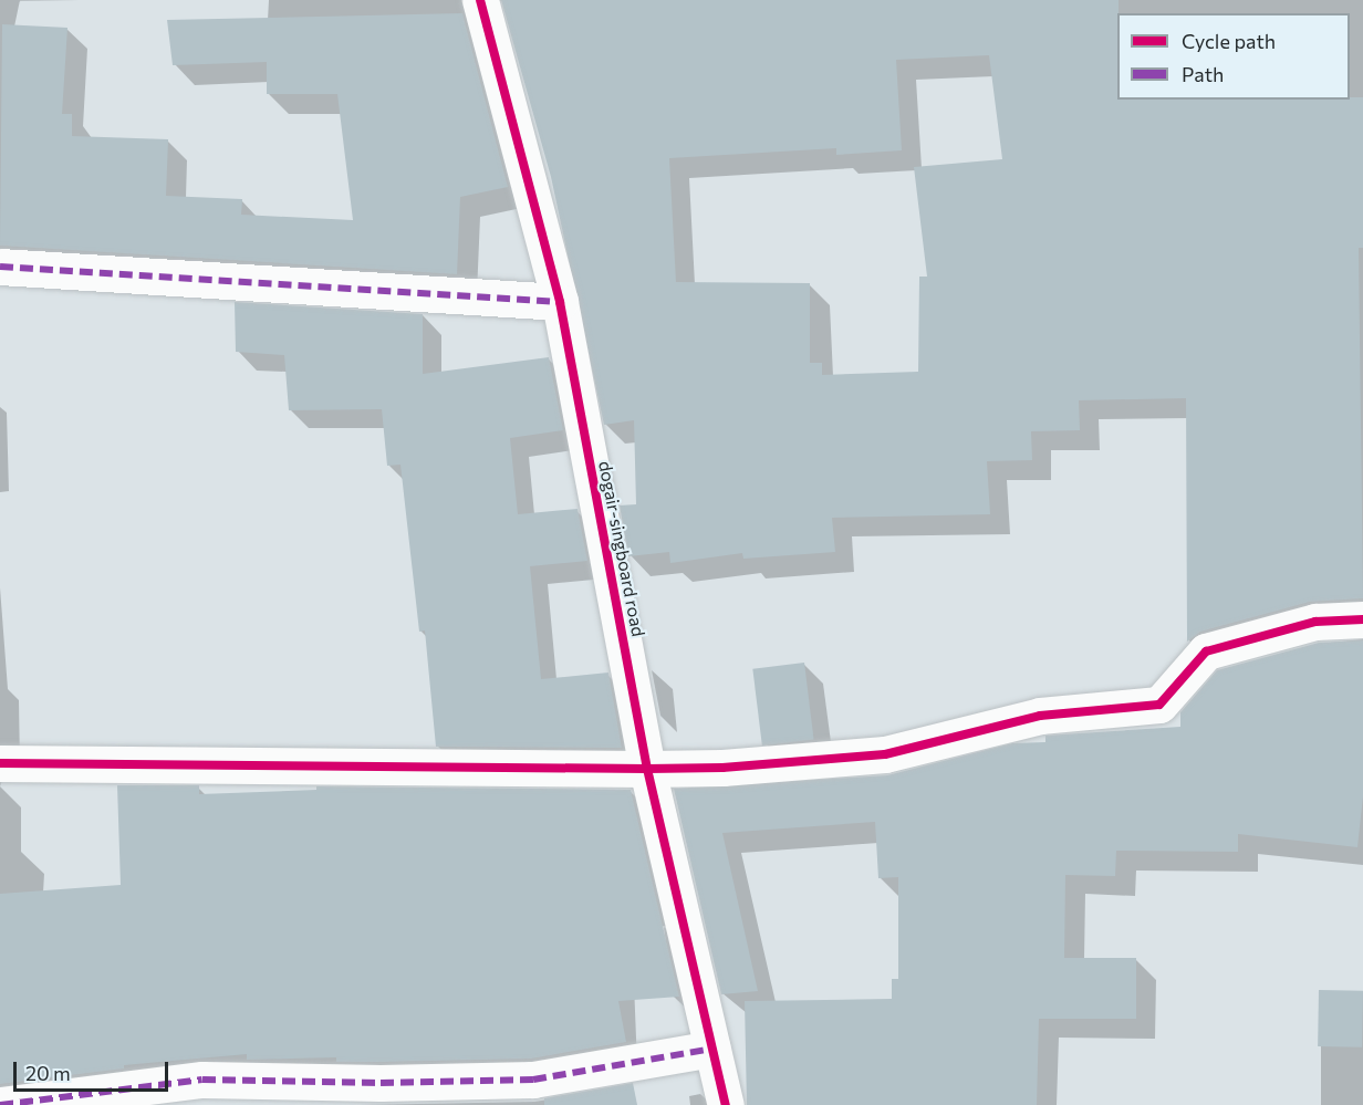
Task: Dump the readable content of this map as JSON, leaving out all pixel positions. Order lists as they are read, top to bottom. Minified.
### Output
{"streets":{"street":["dogair-singboard road"]},"legend":["Cycle path","Path"],"scale_bar":"20 m"}
